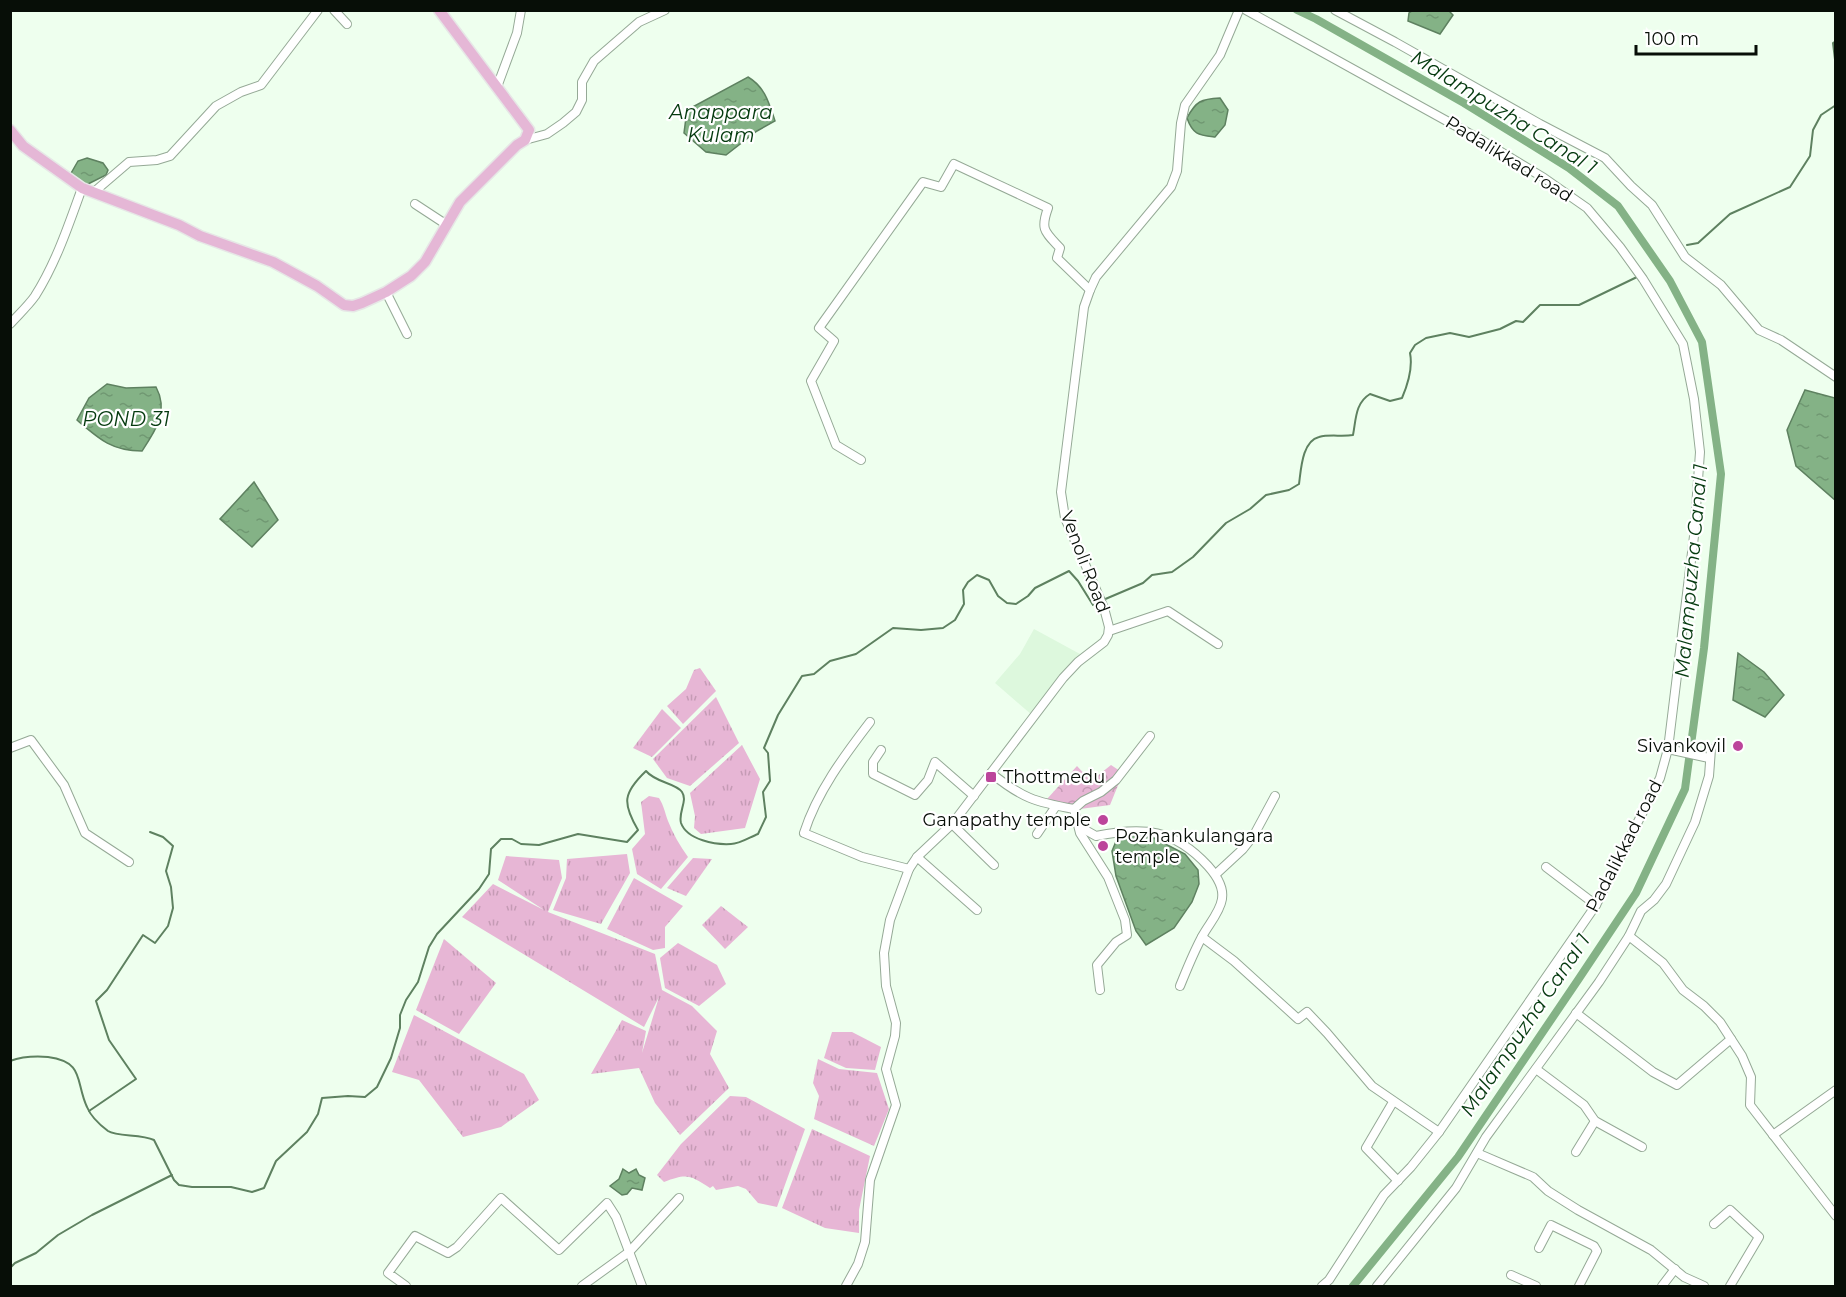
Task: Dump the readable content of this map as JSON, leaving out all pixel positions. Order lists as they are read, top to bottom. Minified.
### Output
{"streets":{"street":["Padalikkad road","Venoli Road"]},"water":["Anappara Kulam","Malampuzha Canal 1","POND 31"],"places":{"other":["Sivankovil","Ganapathy temple","Pozhankulangara temple"],"transit":["Thottmedu"]},"scale_bar":"100 m"}
